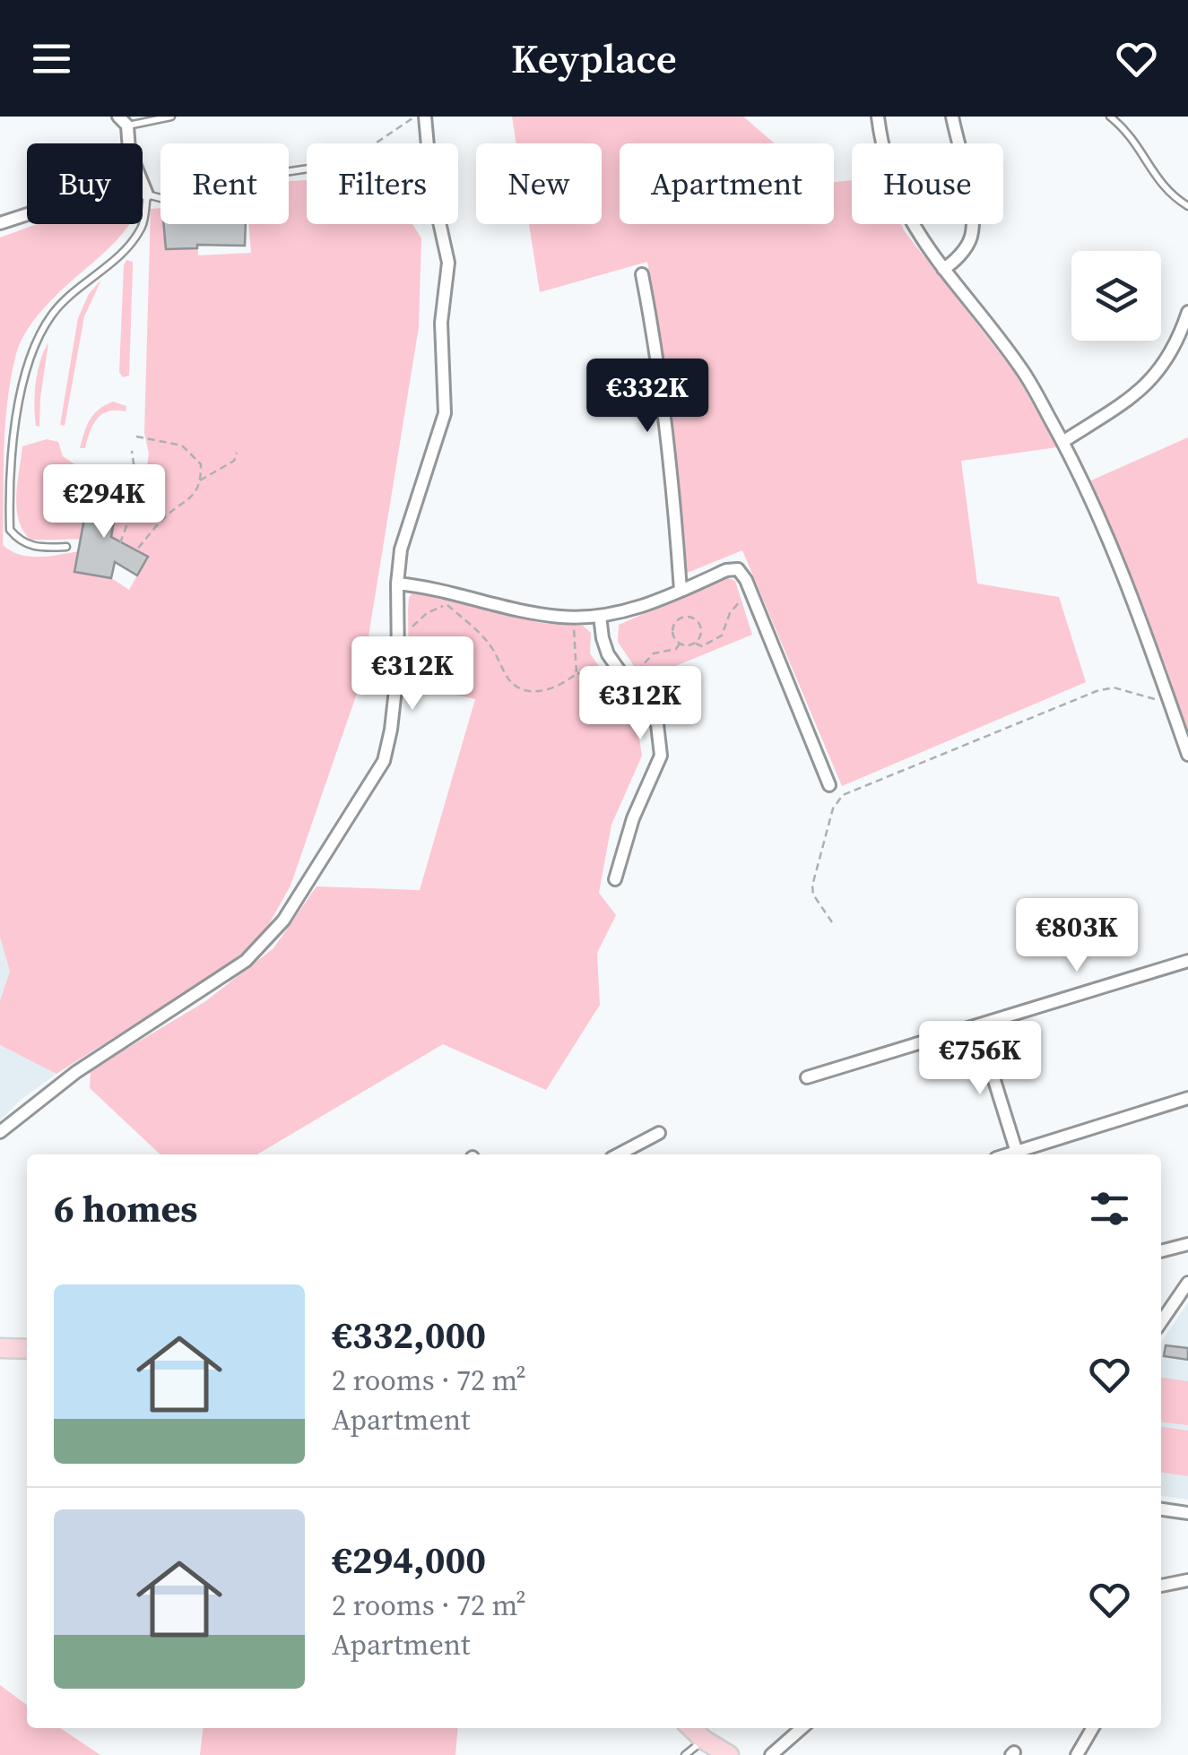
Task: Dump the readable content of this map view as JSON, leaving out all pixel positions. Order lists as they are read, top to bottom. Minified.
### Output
{"page":{"header":"Keyplace","chip":["Buy","Rent","Filters","New","Apartment","House"],"price":["€332K","€294K","€312K","€312K","€803K","€756K"],"heading":"6 homes","list":[{"name":"€332,000","note":"2 rooms · 72 m² · Apartment"},{"name":"€294,000","note":"2 rooms · 72 m² · Apartment"}]}}
